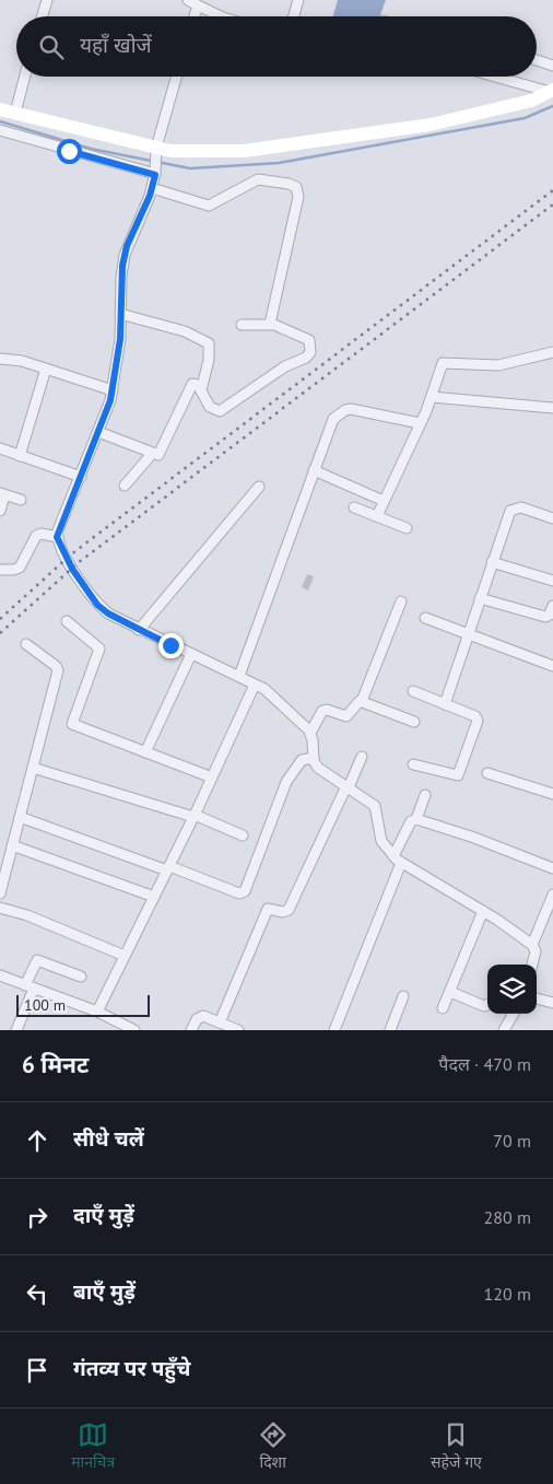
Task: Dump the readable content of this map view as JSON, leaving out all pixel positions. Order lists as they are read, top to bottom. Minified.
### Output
{"scale_bar":"100 m","page":{"search":"यहाँ खोजें","scale":"100 m","heading":["6 मिनट","पैदल · 470 m"],"list":[["सीधे चलें","70 m"],["दाएँ मुड़ें","280 m"],["बाएँ मुड़ें","120 m"],"गंतव्य पर पहुँचे"],"nav":["मानचित्र","दिशा","सहेजे गए"]}}
